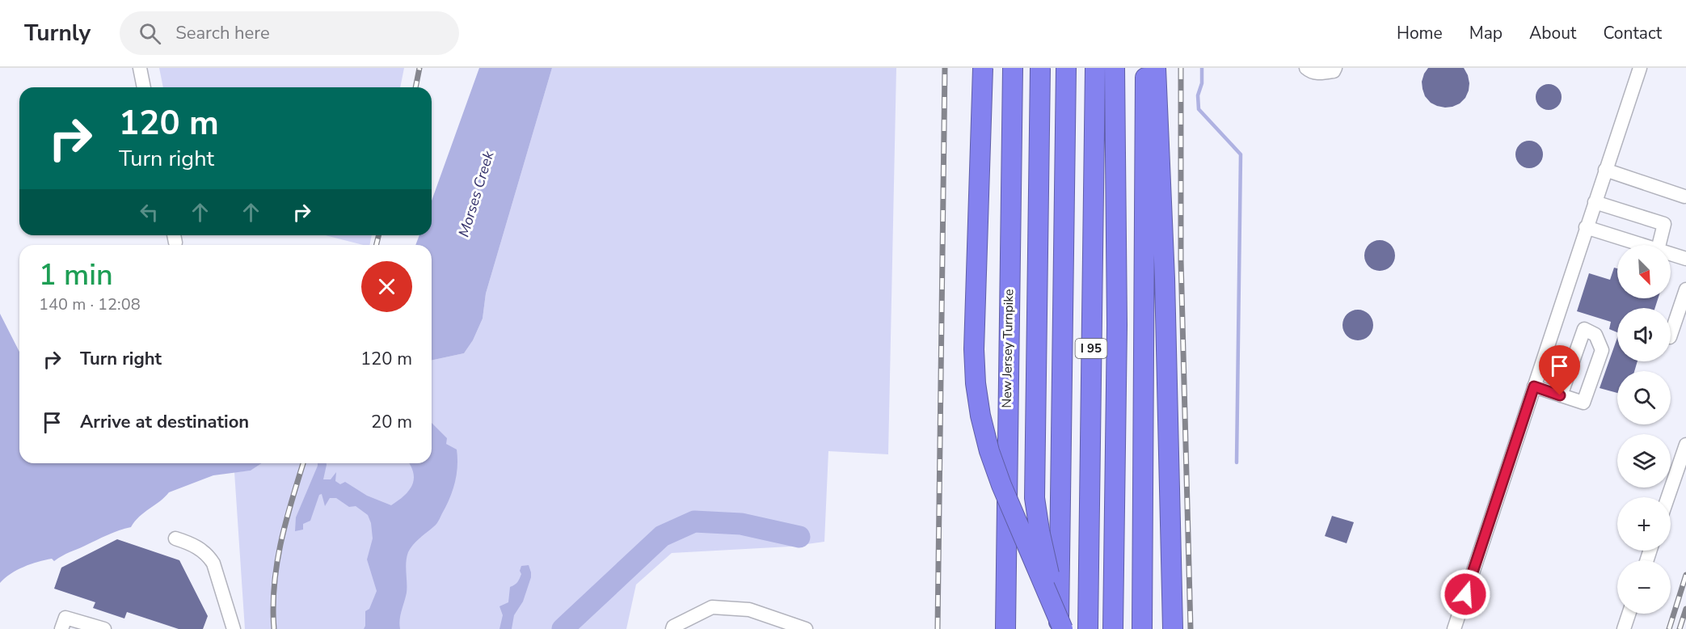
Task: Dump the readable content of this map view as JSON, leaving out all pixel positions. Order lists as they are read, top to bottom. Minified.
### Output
{"streets":{"highway":["New Jersey Turnpike","I 95"]},"water":["Morses Creek"],"north":"bottom right","page":{"header":"Turnly","search":"Search here","nav":["Home","Map","About","Contact"],"turn":["120 m","Turn right"],"map_buttons":["+","−"],"heading":["1 min","140 m · 12:08"],"list":[{"name":"Turn right","value":"120 m"},{"name":"Arrive at destination","value":"20 m"}]}}
